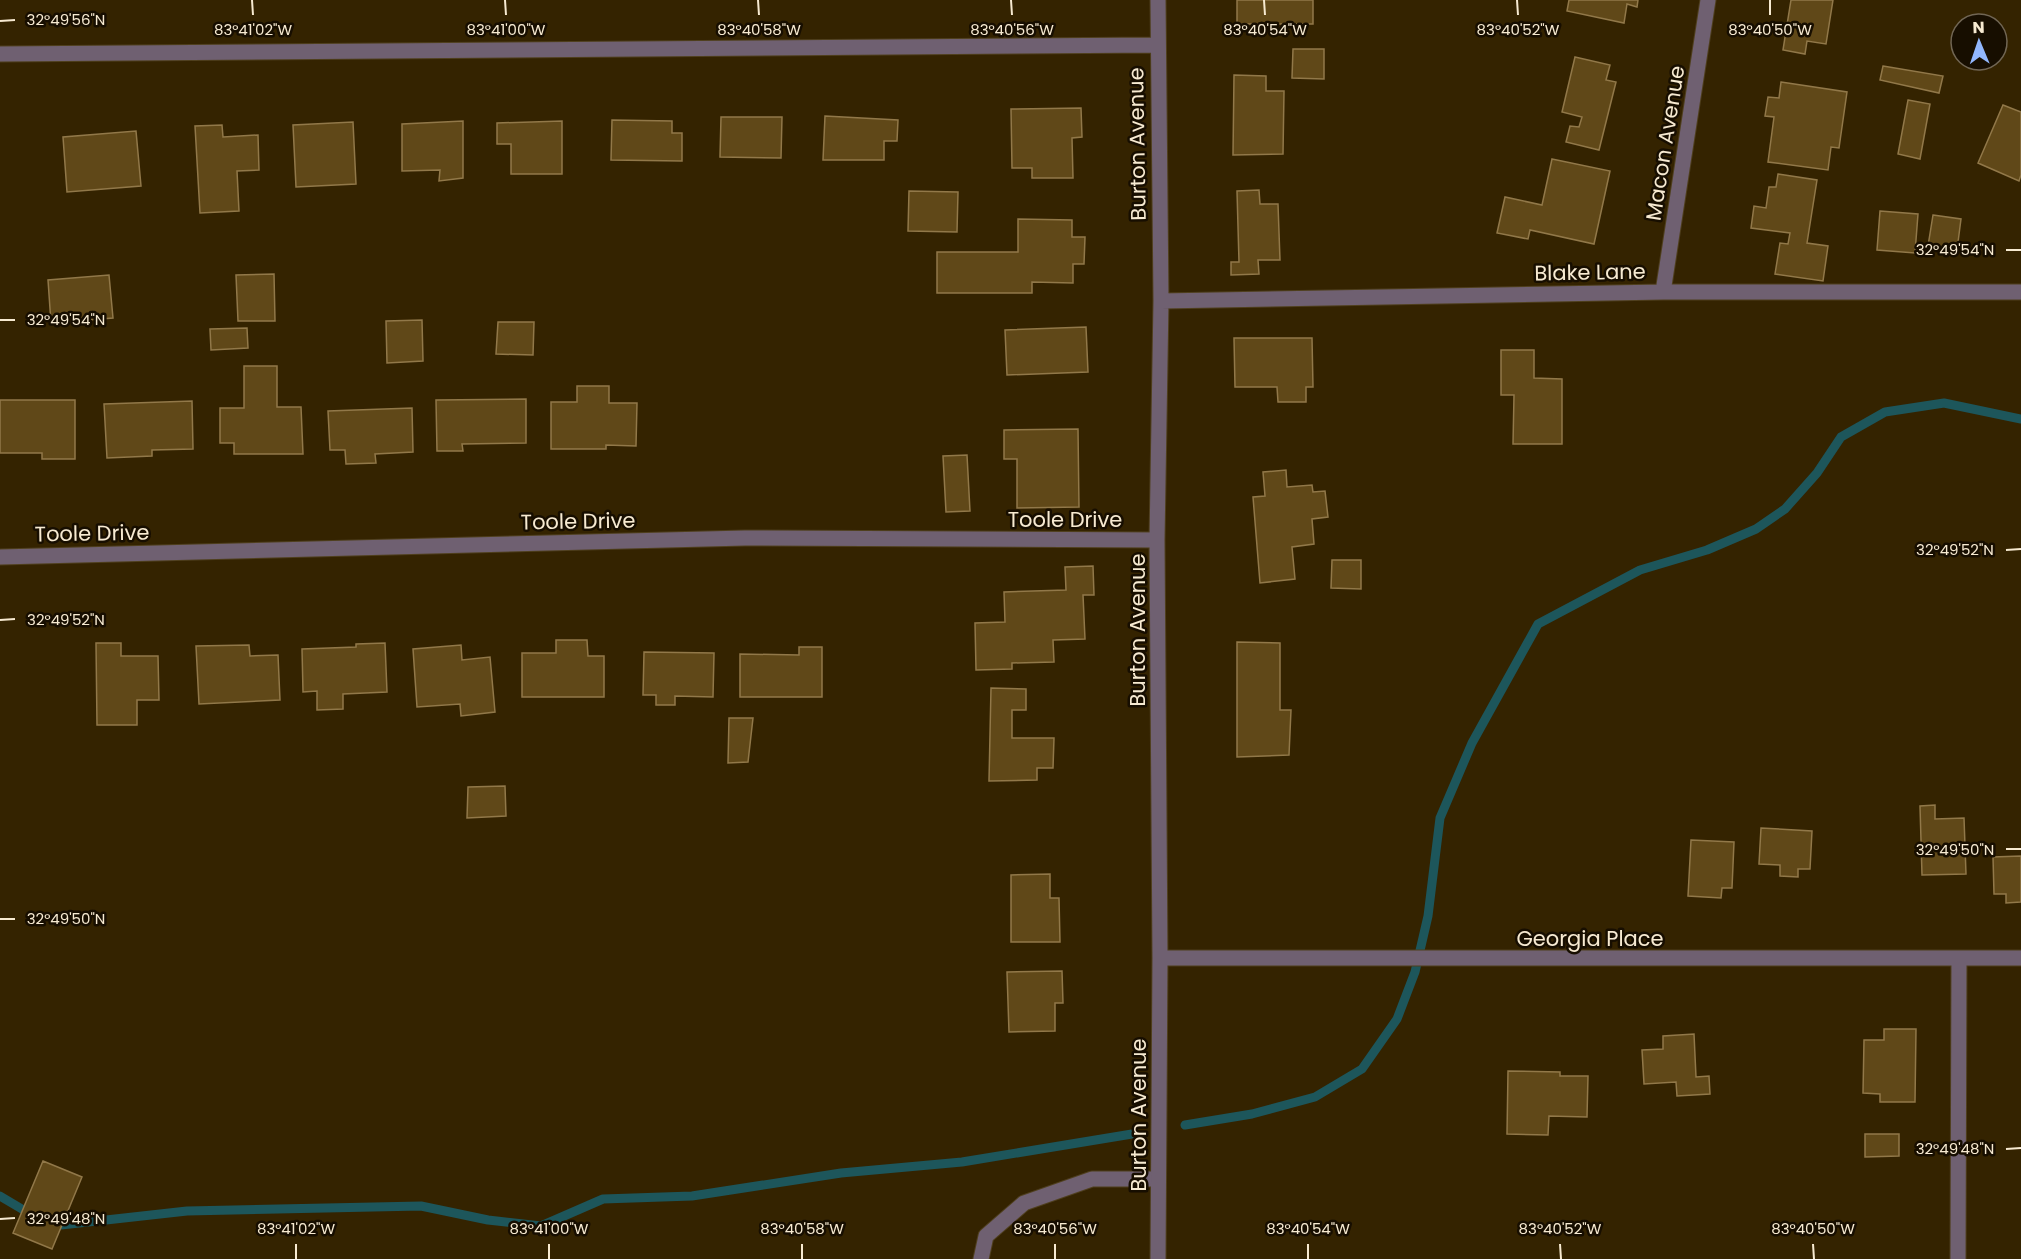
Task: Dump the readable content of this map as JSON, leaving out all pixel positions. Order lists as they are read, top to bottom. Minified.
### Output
{"streets":{"street":["Macon Avenue","Burton Avenue","Blake Lane","Toole Drive","Georgia Place"]},"crossings":[["Macon Avenue","Blake Lane"],["Burton Avenue","Blake Lane"],["Burton Avenue","Toole Drive"],["Burton Avenue","Georgia Place"]],"north":"top","coordinates":["32°49'56\"N","83°41'02\"W","83°41'00\"W","83°40'58\"W","83°40'56\"W","83°40'54\"W","83°40'52\"W","83°40'50\"W","32°49'54\"N","32°49'52\"N","32°49'50\"N","32°49'48\"N"]}
